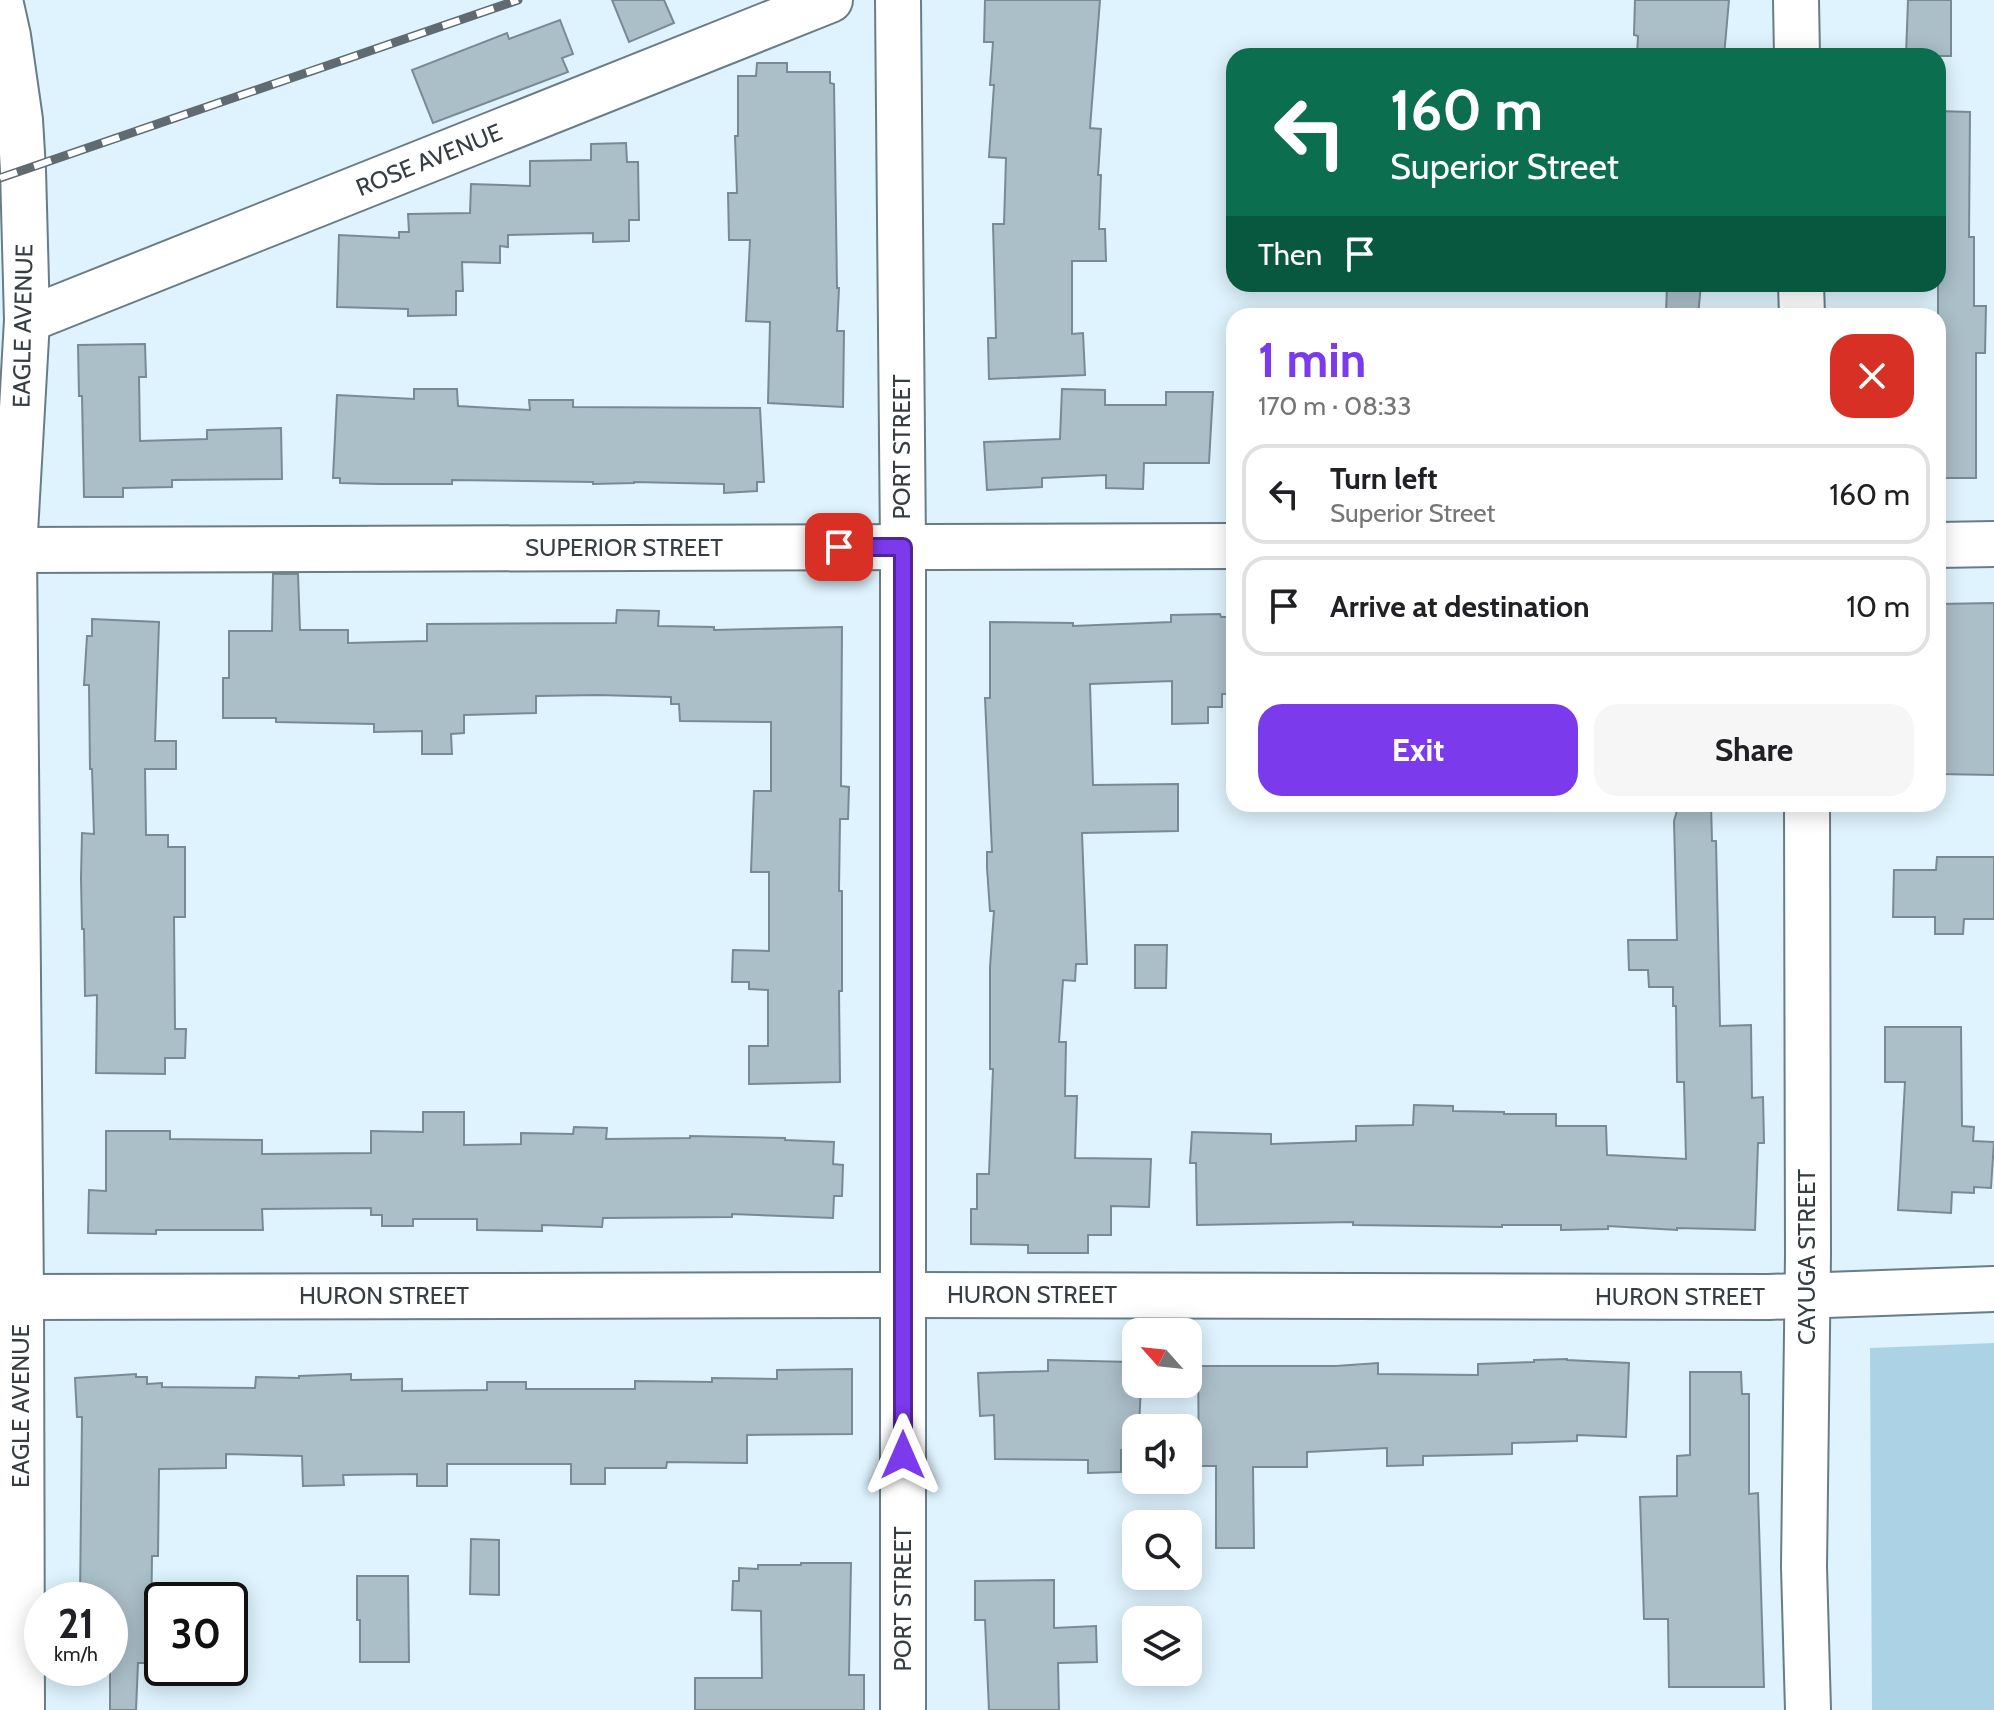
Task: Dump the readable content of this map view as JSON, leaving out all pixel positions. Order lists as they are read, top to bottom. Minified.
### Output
{"streets":{"street":["ROSE AVENUE","EAGLE AVENUE","PORT STREET","SUPERIOR STREET","CAYUGA STREET","HURON STREET"]},"crossings":[["ROSE AVENUE","EAGLE AVENUE"],["EAGLE AVENUE","SUPERIOR STREET"],["EAGLE AVENUE","HURON STREET"],["PORT STREET","SUPERIOR STREET"],["PORT STREET","HURON STREET"],["CAYUGA STREET","HURON STREET"]],"north":"top left","page":{"turn":["160 m","Superior Street"],"then":"Then","heading":["1 min","170 m · 08:33"],"list":[{"name":"Turn left","note":"Superior Street","value":"160 m"},{"name":"Arrive at destination","value":"10 m"}],"buttons":["Exit","Share"],"speed":"21 km/h","limit":"30"}}
